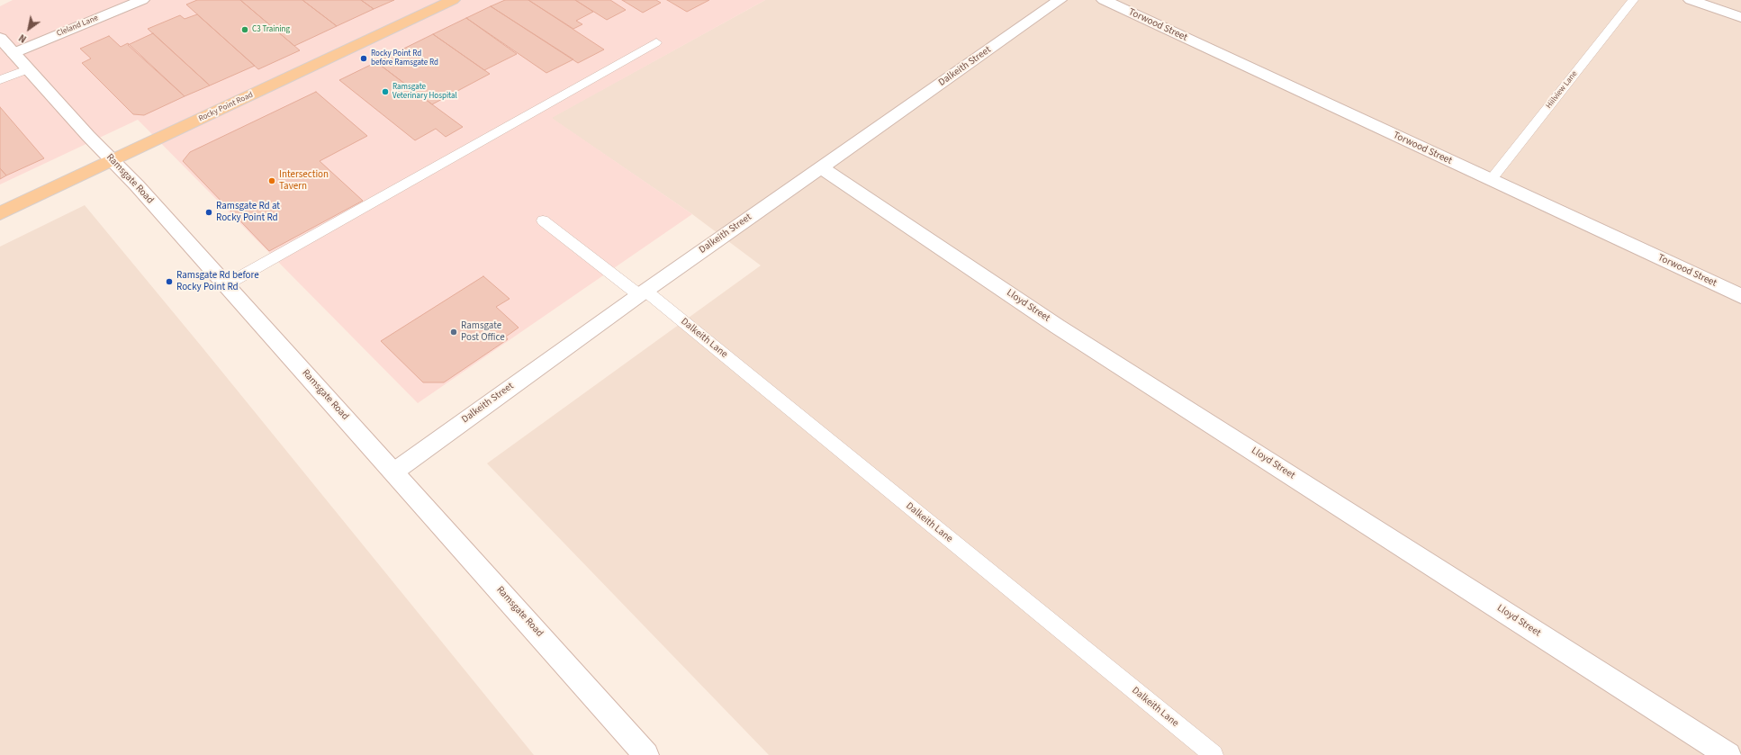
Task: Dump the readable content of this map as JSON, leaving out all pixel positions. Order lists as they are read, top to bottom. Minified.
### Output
{"streets":{"main road":["Rocky Point Road"],"street":["Torwood Street","Cleland Lane","Dalkeith Street","Ramsgate Road","Lloyd Street"],"lane":["Hiilview Lane","Dalkeith Lane"]},"crossings":[["Torwood Street","Hiilview Lane"],["Cleland Lane","Ramsgate Road"],["Dalkeith Street","Ramsgate Road"],["Dalkeith Street","Lloyd Street"],["Dalkeith Street","Dalkeith Lane"],["Rocky Point Road","Ramsgate Road"]],"places":["C3 Training","Rocky Point Rd before Ramsgate Rd","Ramsgate Veterinary Hospital","Intersection Tavern","Ramsgate Rd at Rocky Point Rd","Ramsgate Rd before Rocky Point Rd","Ramsgate Post Office"],"north":"bottom left"}
